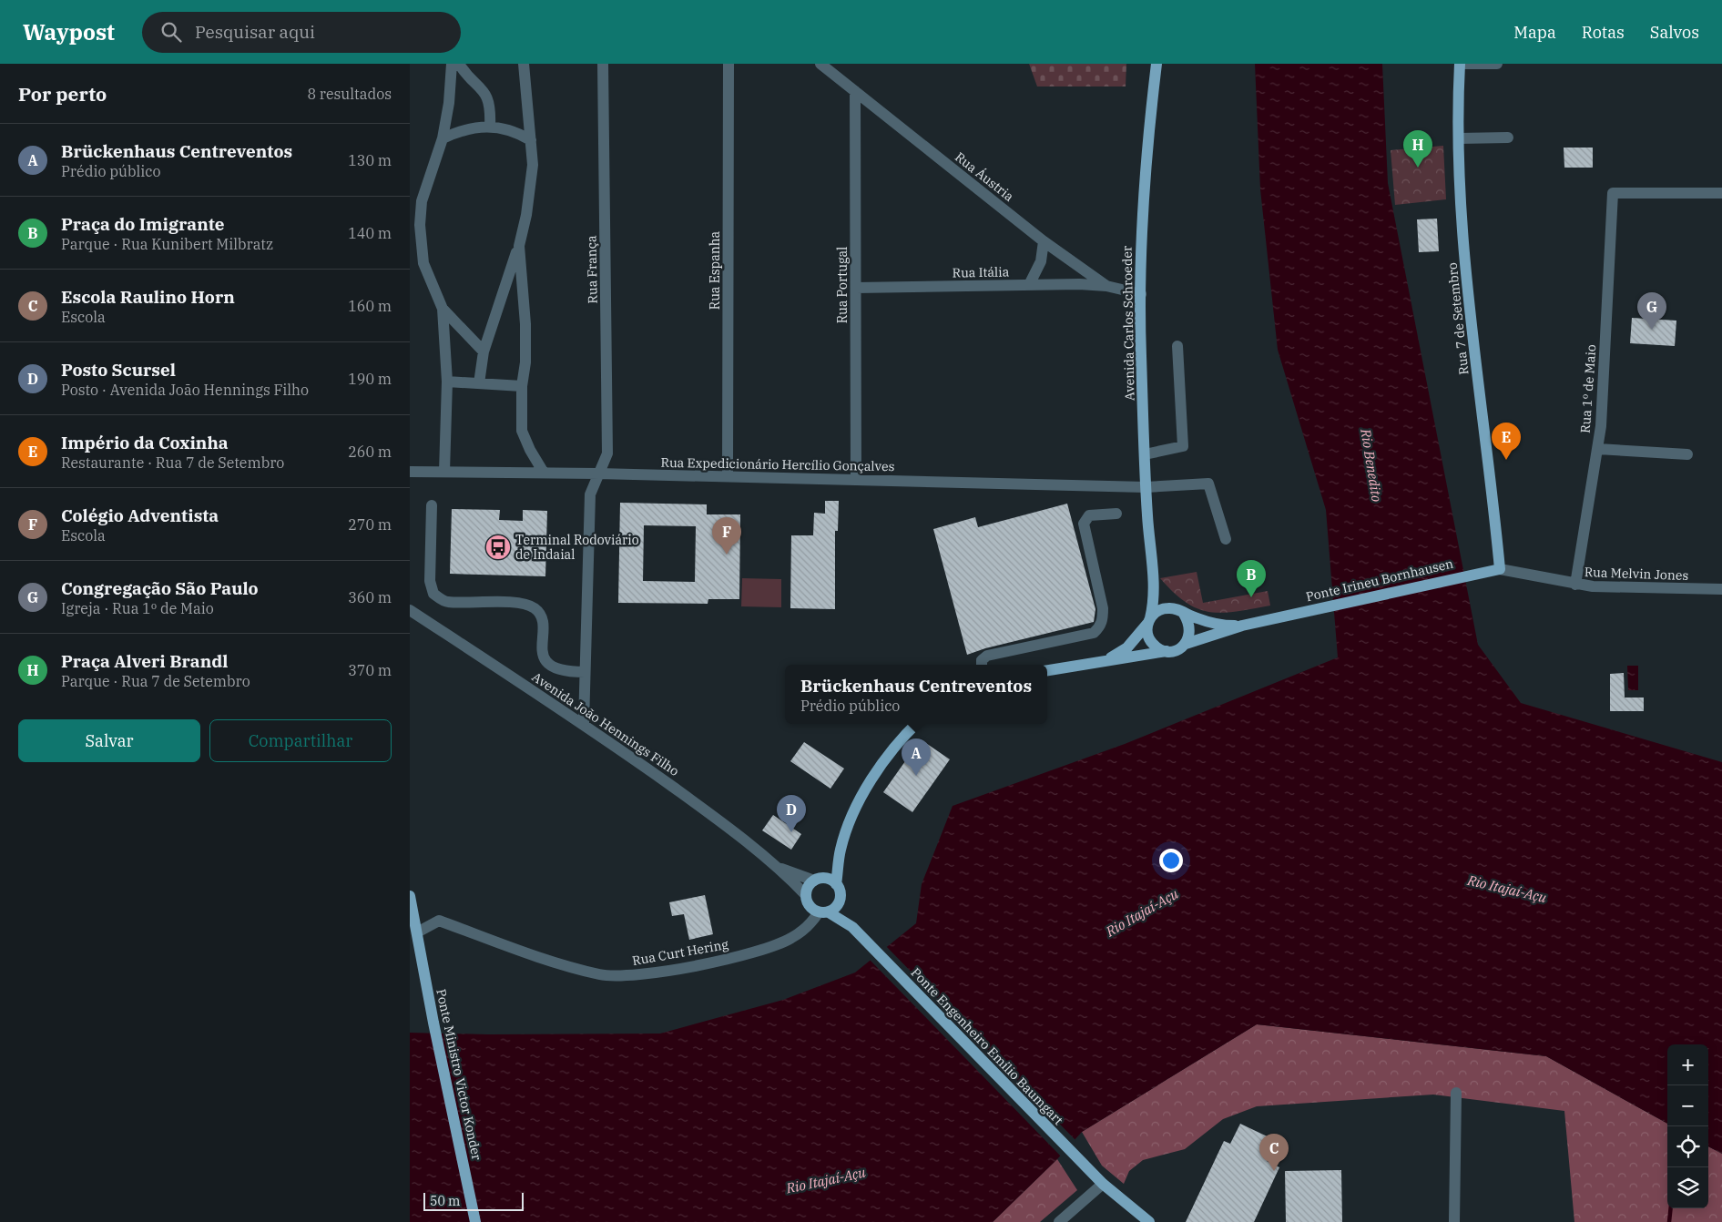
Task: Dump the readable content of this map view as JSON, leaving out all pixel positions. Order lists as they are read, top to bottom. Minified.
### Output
{"streets":{"main road":["Rua 7 de Setembro","Avenida Carlos Schroeder","Rua Melvin Jones","Ponte Irineu Bornhausen","Ponte Engenheiro Emílio Baumgart","Ponte Ministro Victor Konder"],"street":["Rua Áustria","Rua França","Rua Espanha","Rua Itália","Rua Portugal","Rua 1º de Maio","Rua Expedicionário Hercílio Gonçalves","Avenida João Hennings Filho","Rua Curt Hering"]},"crossings":[["Rua Áustria","Rua Itália"],["Rua Áustria","Rua Portugal"],["Rua Áustria","Avenida Carlos Schroeder"],["Rua França","Rua Expedicionário Hercílio Gonçalves"],["Rua França","Avenida João Hennings Filho"],["Rua Espanha","Rua Expedicionário Hercílio Gonçalves"],["Rua Itália","Rua Portugal"],["Rua Portugal","Rua Expedicionário Hercílio Gonçalves"],["Rua 7 de Setembro","Rua Melvin Jones"],["Avenida Carlos Schroeder","Rua Expedicionário Hercílio Gonçalves"],["Avenida Carlos Schroeder","Ponte Irineu Bornhausen"],["Rua 1º de Maio","Rua Melvin Jones"],["Rua Melvin Jones","Ponte Irineu Bornhausen"],["Avenida João Hennings Filho","Rua Curt Hering"],["Avenida João Hennings Filho","Ponte Engenheiro Emílio Baumgart"],["Rua Curt Hering","Ponte Engenheiro Emílio Baumgart"],["Rua Curt Hering","Ponte Ministro Victor Konder"]],"water":["Rio Benedito","Rio Itajaí-Açu"],"places":{"bus stop":["Terminal Rodoviário de Indaial"]},"scale_bar":"50 m","page":{"header":"Waypost","search":"Pesquisar aqui","nav":["Mapa","Rotas","Salvos"],"heading":["Por perto","8 resultados"],"list":[{"mark":"A","name":"Brückenhaus Centreventos","note":"Prédio público","value":"130 m"},{"mark":"B","name":"Praça do Imigrante","note":"Parque · Rua Kunibert Milbratz","value":"140 m"},{"mark":"C","name":"Escola Raulino Horn","note":"Escola","value":"160 m"},{"mark":"D","name":"Posto Scursel","note":"Posto · Avenida João Hennings Filho","value":"190 m"},{"mark":"E","name":"Império da Coxinha","note":"Restaurante · Rua 7 de Setembro","value":"260 m"},{"mark":"F","name":"Colégio Adventista","note":"Escola","value":"270 m"},{"mark":"G","name":"Congregação São Paulo","note":"Igreja · Rua 1º de Maio","value":"360 m"},{"mark":"H","name":"Praça Alveri Brandl","note":"Parque · Rua 7 de Setembro","value":"370 m"}],"pins":["H","G","E","F","B","A","D","C"],"popup":["Brückenhaus Centreventos","Prédio público"],"buttons":["Salvar","Compartilhar"],"map_buttons":["+","−"],"scale":"50 m"}}
